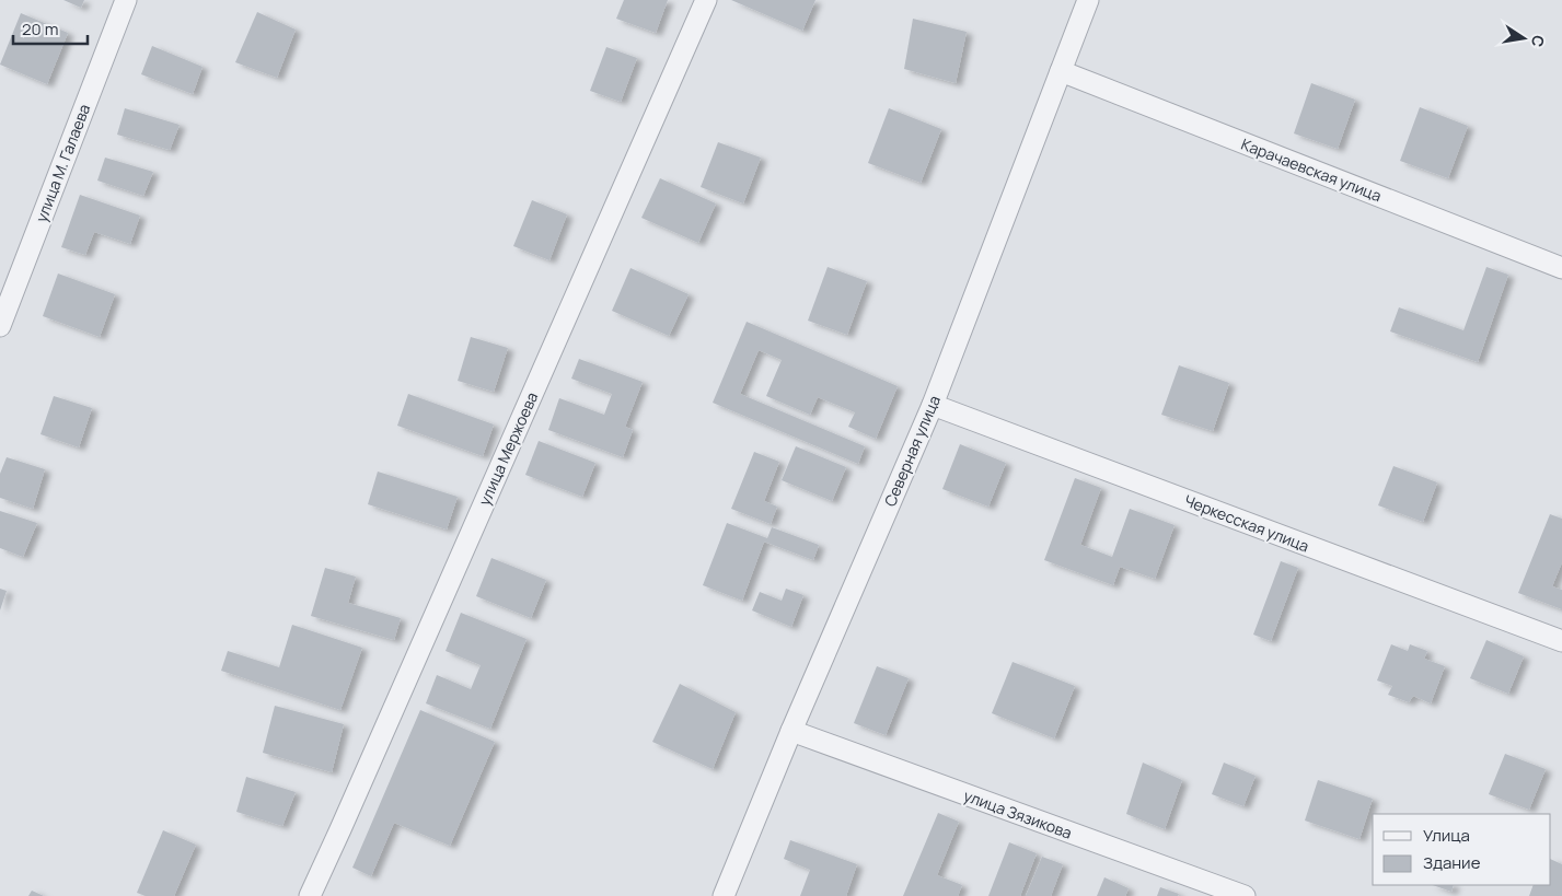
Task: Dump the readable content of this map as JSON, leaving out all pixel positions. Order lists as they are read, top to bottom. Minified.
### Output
{"streets":{"street":["улица М. Галаева","Карачаевская улица","улица Мержоева","Северная улица","Черкесская улица","улица Зязикова"]},"crossings":[["Карачаевская улица","Северная улица"],["Северная улица","Черкесская улица"],["Северная улица","улица Зязикова"]],"legend":["Улица","Здание"],"scale_bar":"20 m","north":"right"}
